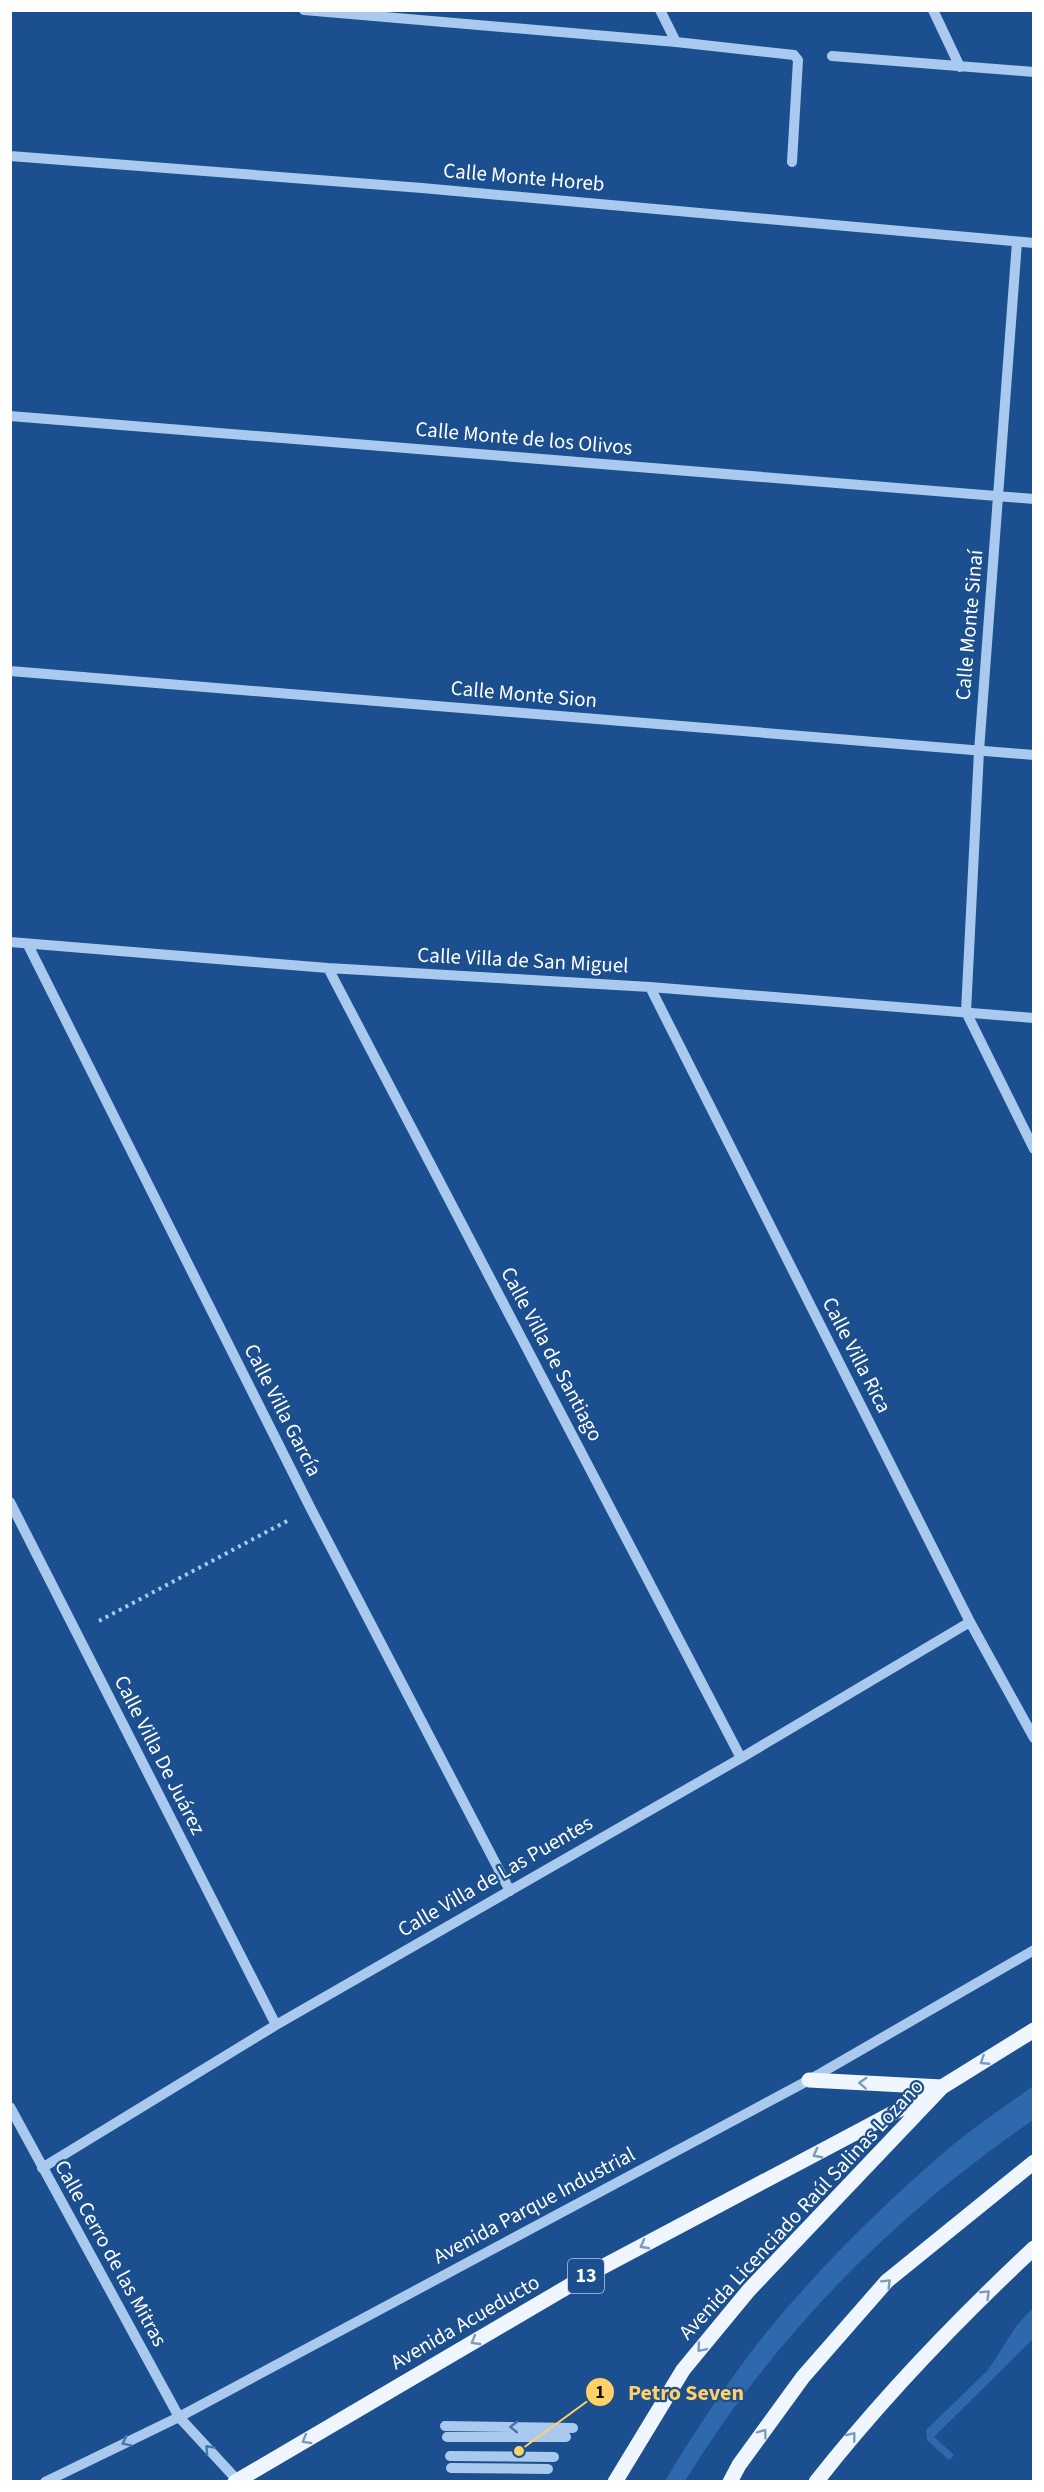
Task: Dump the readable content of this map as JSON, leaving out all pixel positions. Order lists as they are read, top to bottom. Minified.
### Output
{"streets":{"main road":["Avenida Licenciado Raúl Salinas Lozano","13","Avenida Acueducto"],"street":["Calle Monte Horeb","Calle Monte de los Olivos","Calle Monte Sinaí","Calle Monte Sion","Calle Villa de San Miguel","Calle Villa de Santiago","Calle Villa Rica","Calle Villa García","Calle Villa De Juárez","Calle Villa de Las Puentes","Avenida Parque Industrial","Calle Cerro de las Mitras"]},"crossings":[["Calle Monte Horeb","Calle Monte Sinaí"],["Calle Monte de los Olivos","Calle Monte Sinaí"],["Calle Monte Sinaí","Calle Monte Sion"],["Calle Monte Sinaí","Calle Villa de San Miguel"],["Calle Villa de San Miguel","Calle Villa de Santiago"],["Calle Villa de San Miguel","Calle Villa Rica"],["Calle Villa de San Miguel","Calle Villa García"],["Calle Villa de Santiago","Calle Villa de Las Puentes"],["Calle Villa Rica","Calle Villa de Las Puentes"],["Calle Villa García","Calle Villa de Las Puentes"],["Calle Villa De Juárez","Calle Villa de Las Puentes"],["Calle Villa de Las Puentes","Calle Cerro de las Mitras"],["Avenida Parque Industrial","Calle Cerro de las Mitras"],["Avenida Licenciado Raúl Salinas Lozano","Avenida Acueducto"],["Calle Cerro de las Mitras","Avenida Acueducto"]],"one_way":["Avenida Acueducto"],"places":["Petro Seven"]}
